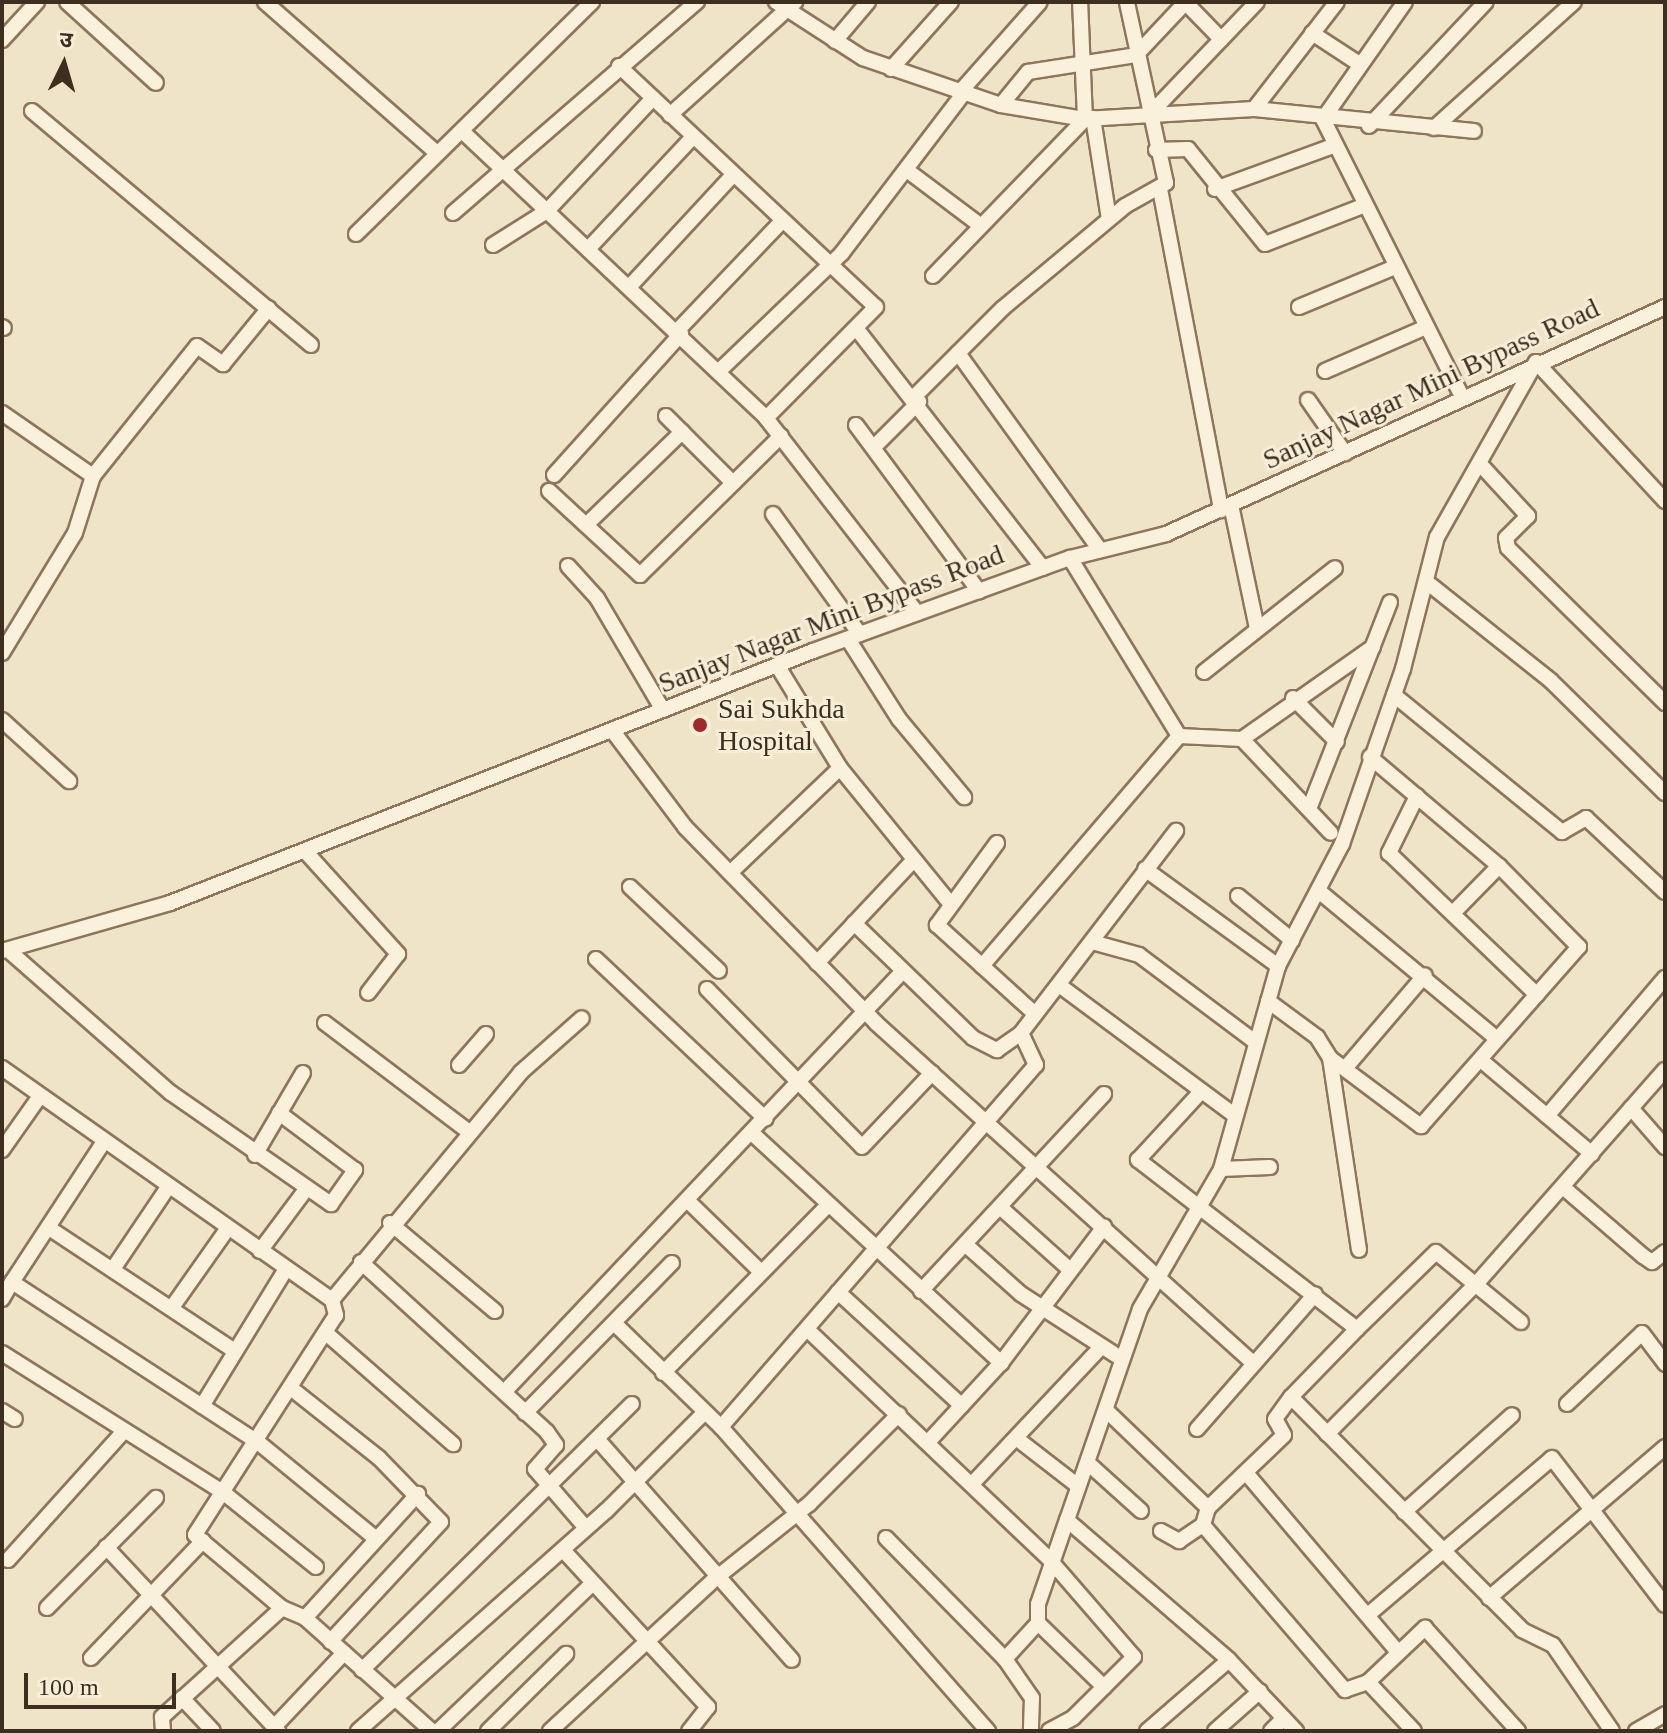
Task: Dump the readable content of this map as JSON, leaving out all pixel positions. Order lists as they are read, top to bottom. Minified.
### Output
{"streets":{"street":["Sanjay Nagar Mini Bypass Road"]},"places":["Sai Sukhda Hospital"],"scale_bar":"100 m","north":"top"}
